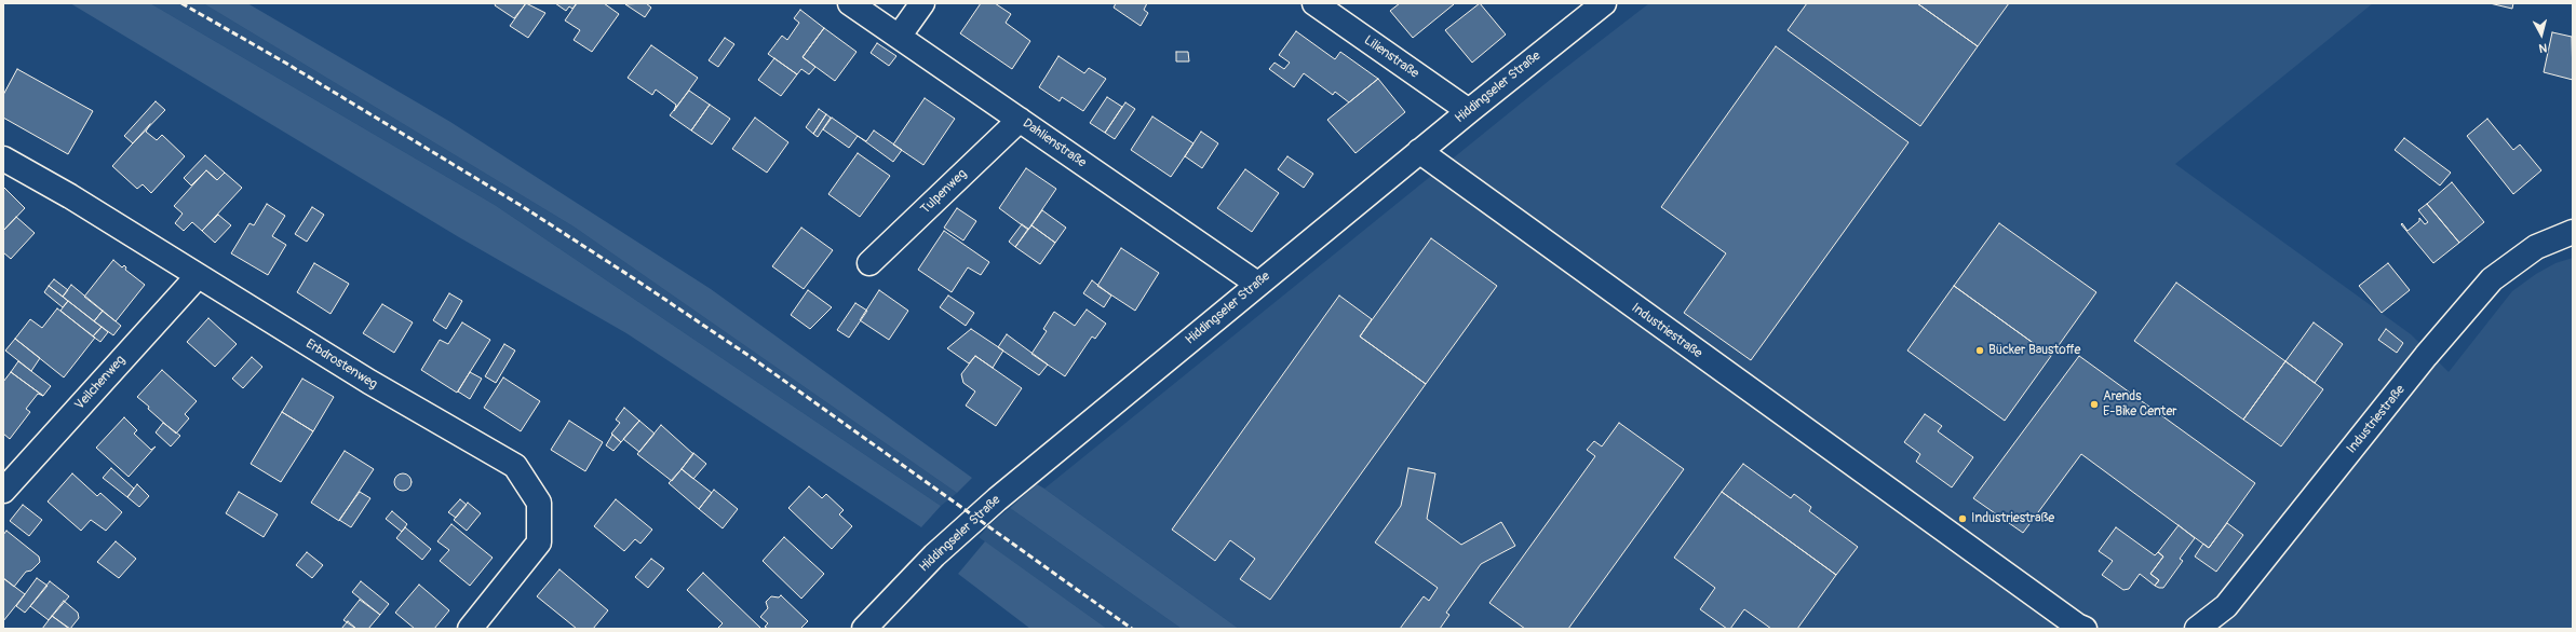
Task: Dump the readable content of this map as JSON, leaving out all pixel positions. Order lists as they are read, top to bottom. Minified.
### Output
{"streets":{"street":["Lilienstraße","Hiddingseler Straße","Dahlienstraße","Tulpenweg","Industriestraße","Erbdrostenweg","Veilchenweg"]},"crossings":[["Lilienstraße","Hiddingseler Straße"],["Hiddingseler Straße","Dahlienstraße"],["Hiddingseler Straße","Industriestraße"],["Dahlienstraße","Tulpenweg"],["Erbdrostenweg","Veilchenweg"]],"places":["Bücker Baustoffe","Arends E-Bike Center","Industriestraße"],"north":"bottom"}
